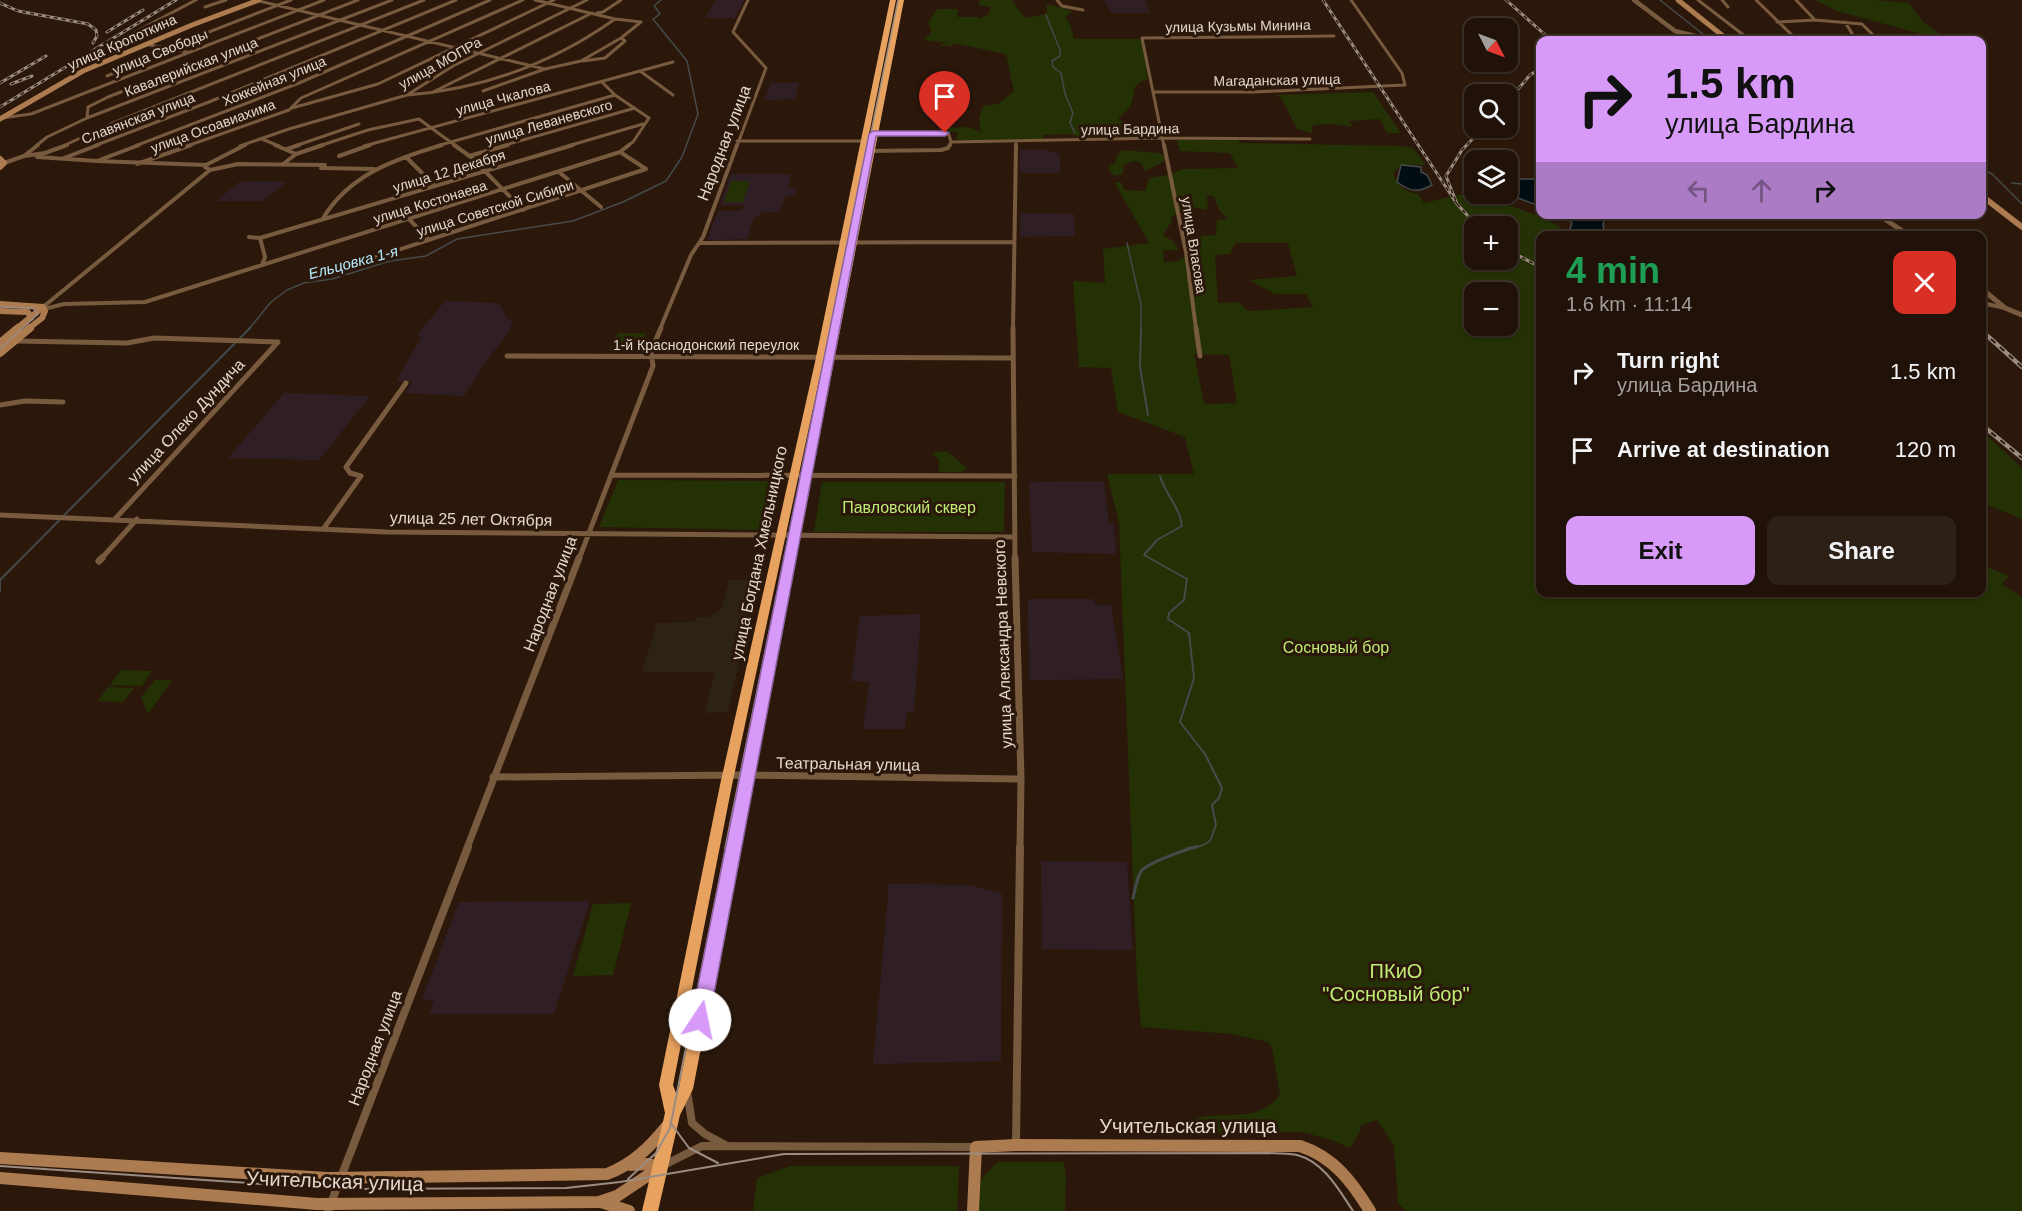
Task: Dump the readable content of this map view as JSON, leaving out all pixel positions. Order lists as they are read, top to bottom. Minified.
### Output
{"streets":{"highway":["улица Богдана Хмельницкого"],"main road":["улица Кропоткина","Учительская улица"],"street":["улица Кузьмы Минина","улица Свободы","улица МОПРа","Кавалерийская улица","Магаданская улица","Хоккейная улица","улица Чкалова","Славянская улица","улица Леваневского","улица Осоавиахима","улица Бардина","Народная улица","улица 12 Декабря","улица Костонаева","улица Советской Сибири","улица Власова","1-й Краснодонский переулок","улица Олеко Дундича","улица 25 лет Октября","улица Александра Невского","Театральная улица"]},"crossings":[["улица Кузьмы Минина","улица Власова"],["улица Кропоткина","улица Свободы"],["Кавалерийская улица","Хоккейная улица"],["Магаданская улица","улица Власова"],["Хоккейная улица","Славянская улица"],["улица Бардина","Народная улица"],["улица Бардина","улица Власова"],["улица Бардина","улица Богдана Хмельницкого"],["улица Бардина","улица Александра Невского"],["Народная улица","1-й Краснодонский переулок"],["Народная улица","улица 25 лет Октября"],["Народная улица","Театральная улица"],["Народная улица","Учительская улица"],["улица Костонаева","улица Советской Сибири"],["1-й Краснодонский переулок","улица Богдана Хмельницкого"],["1-й Краснодонский переулок","улица Александра Невского"],["улица Олеко Дундича","улица 25 лет Октября"],["улица 25 лет Октября","улица Богдана Хмельницкого"],["улица 25 лет Октября","улица Александра Невского"],["улица Богдана Хмельницкого","Театральная улица"],["улица Богдана Хмельницкого","Учительская улица"],["улица Александра Невского","Театральная улица"],["улица Александра Невского","Учительская улица"]],"water":["Ельцовка 1-я"],"parks":["Павловский сквер","Сосновый бор","ПКиО \"Сосновый бор\""],"north":"bottom right","page":{"map_buttons":["+","−"],"turn":["1.5 km","улица Бардина"],"heading":["4 min","1.6 km · 11:14"],"list":[{"name":"Turn right","note":"улица Бардина","value":"1.5 km"},{"name":"Arrive at destination","value":"120 m"}],"buttons":["Exit","Share"]}}
